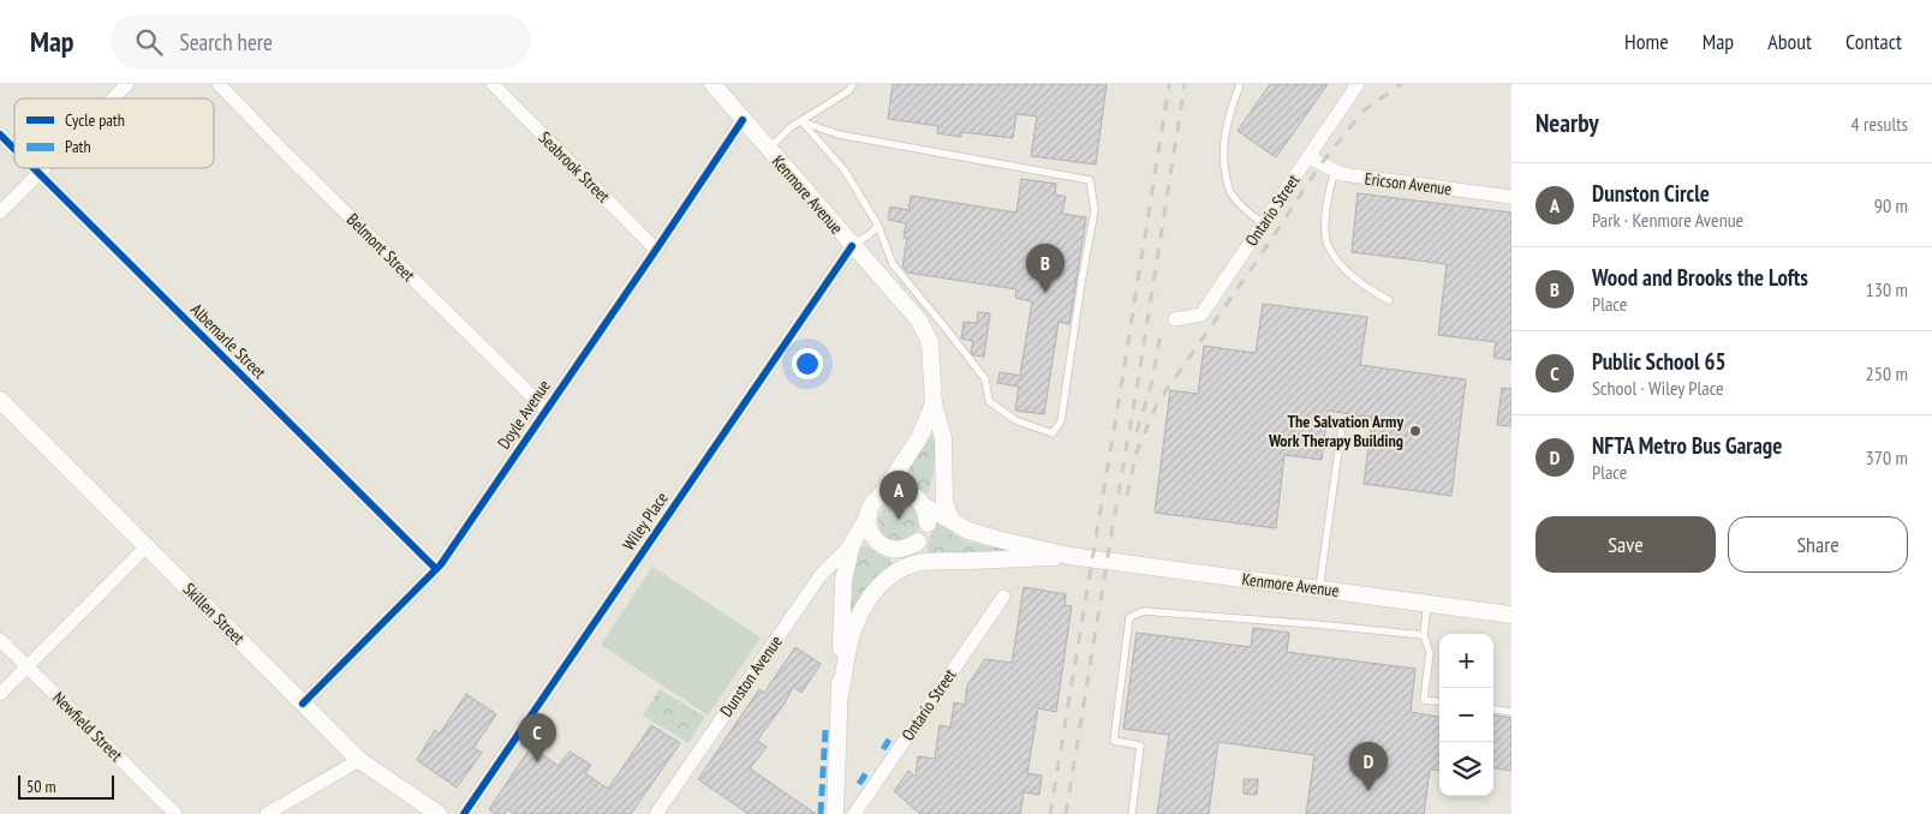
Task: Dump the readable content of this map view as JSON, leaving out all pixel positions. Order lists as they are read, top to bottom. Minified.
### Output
{"streets":{"street":["Seabrook Street","Ericson Avenue","Kenmore Avenue","Ontario Street","Belmont Street","Albemarle Street","Doyle Avenue","Wiley Place","Skillen Street","Dunston Avenue","Newfield Street"]},"crossings":[["Seabrook Street","Doyle Avenue"],["Ericson Avenue","Ontario Street"],["Kenmore Avenue","Doyle Avenue"],["Kenmore Avenue","Wiley Place"],["Belmont Street","Doyle Avenue"],["Albemarle Street","Doyle Avenue"],["Doyle Avenue","Skillen Street"]],"places":["The Salvation Army Work Therapy Building"],"legend":["Cycle path","Path"],"scale_bar":"50 m","page":{"header":"Map","search":"Search here","nav":["Home","Map","About","Contact"],"heading":["Nearby","4 results"],"list":[{"mark":"A","name":"Dunston Circle","note":"Park · Kenmore Avenue","value":"90 m"},{"mark":"B","name":"Wood and Brooks the Lofts","note":"Place","value":"130 m"},{"mark":"C","name":"Public School 65","note":"School · Wiley Place","value":"250 m"},{"mark":"D","name":"NFTA Metro Bus Garage","note":"Place","value":"370 m"}],"pins":["B","A","C","D"],"buttons":["Save","Share"],"map_buttons":["+","−"],"scale":"50 m"}}
